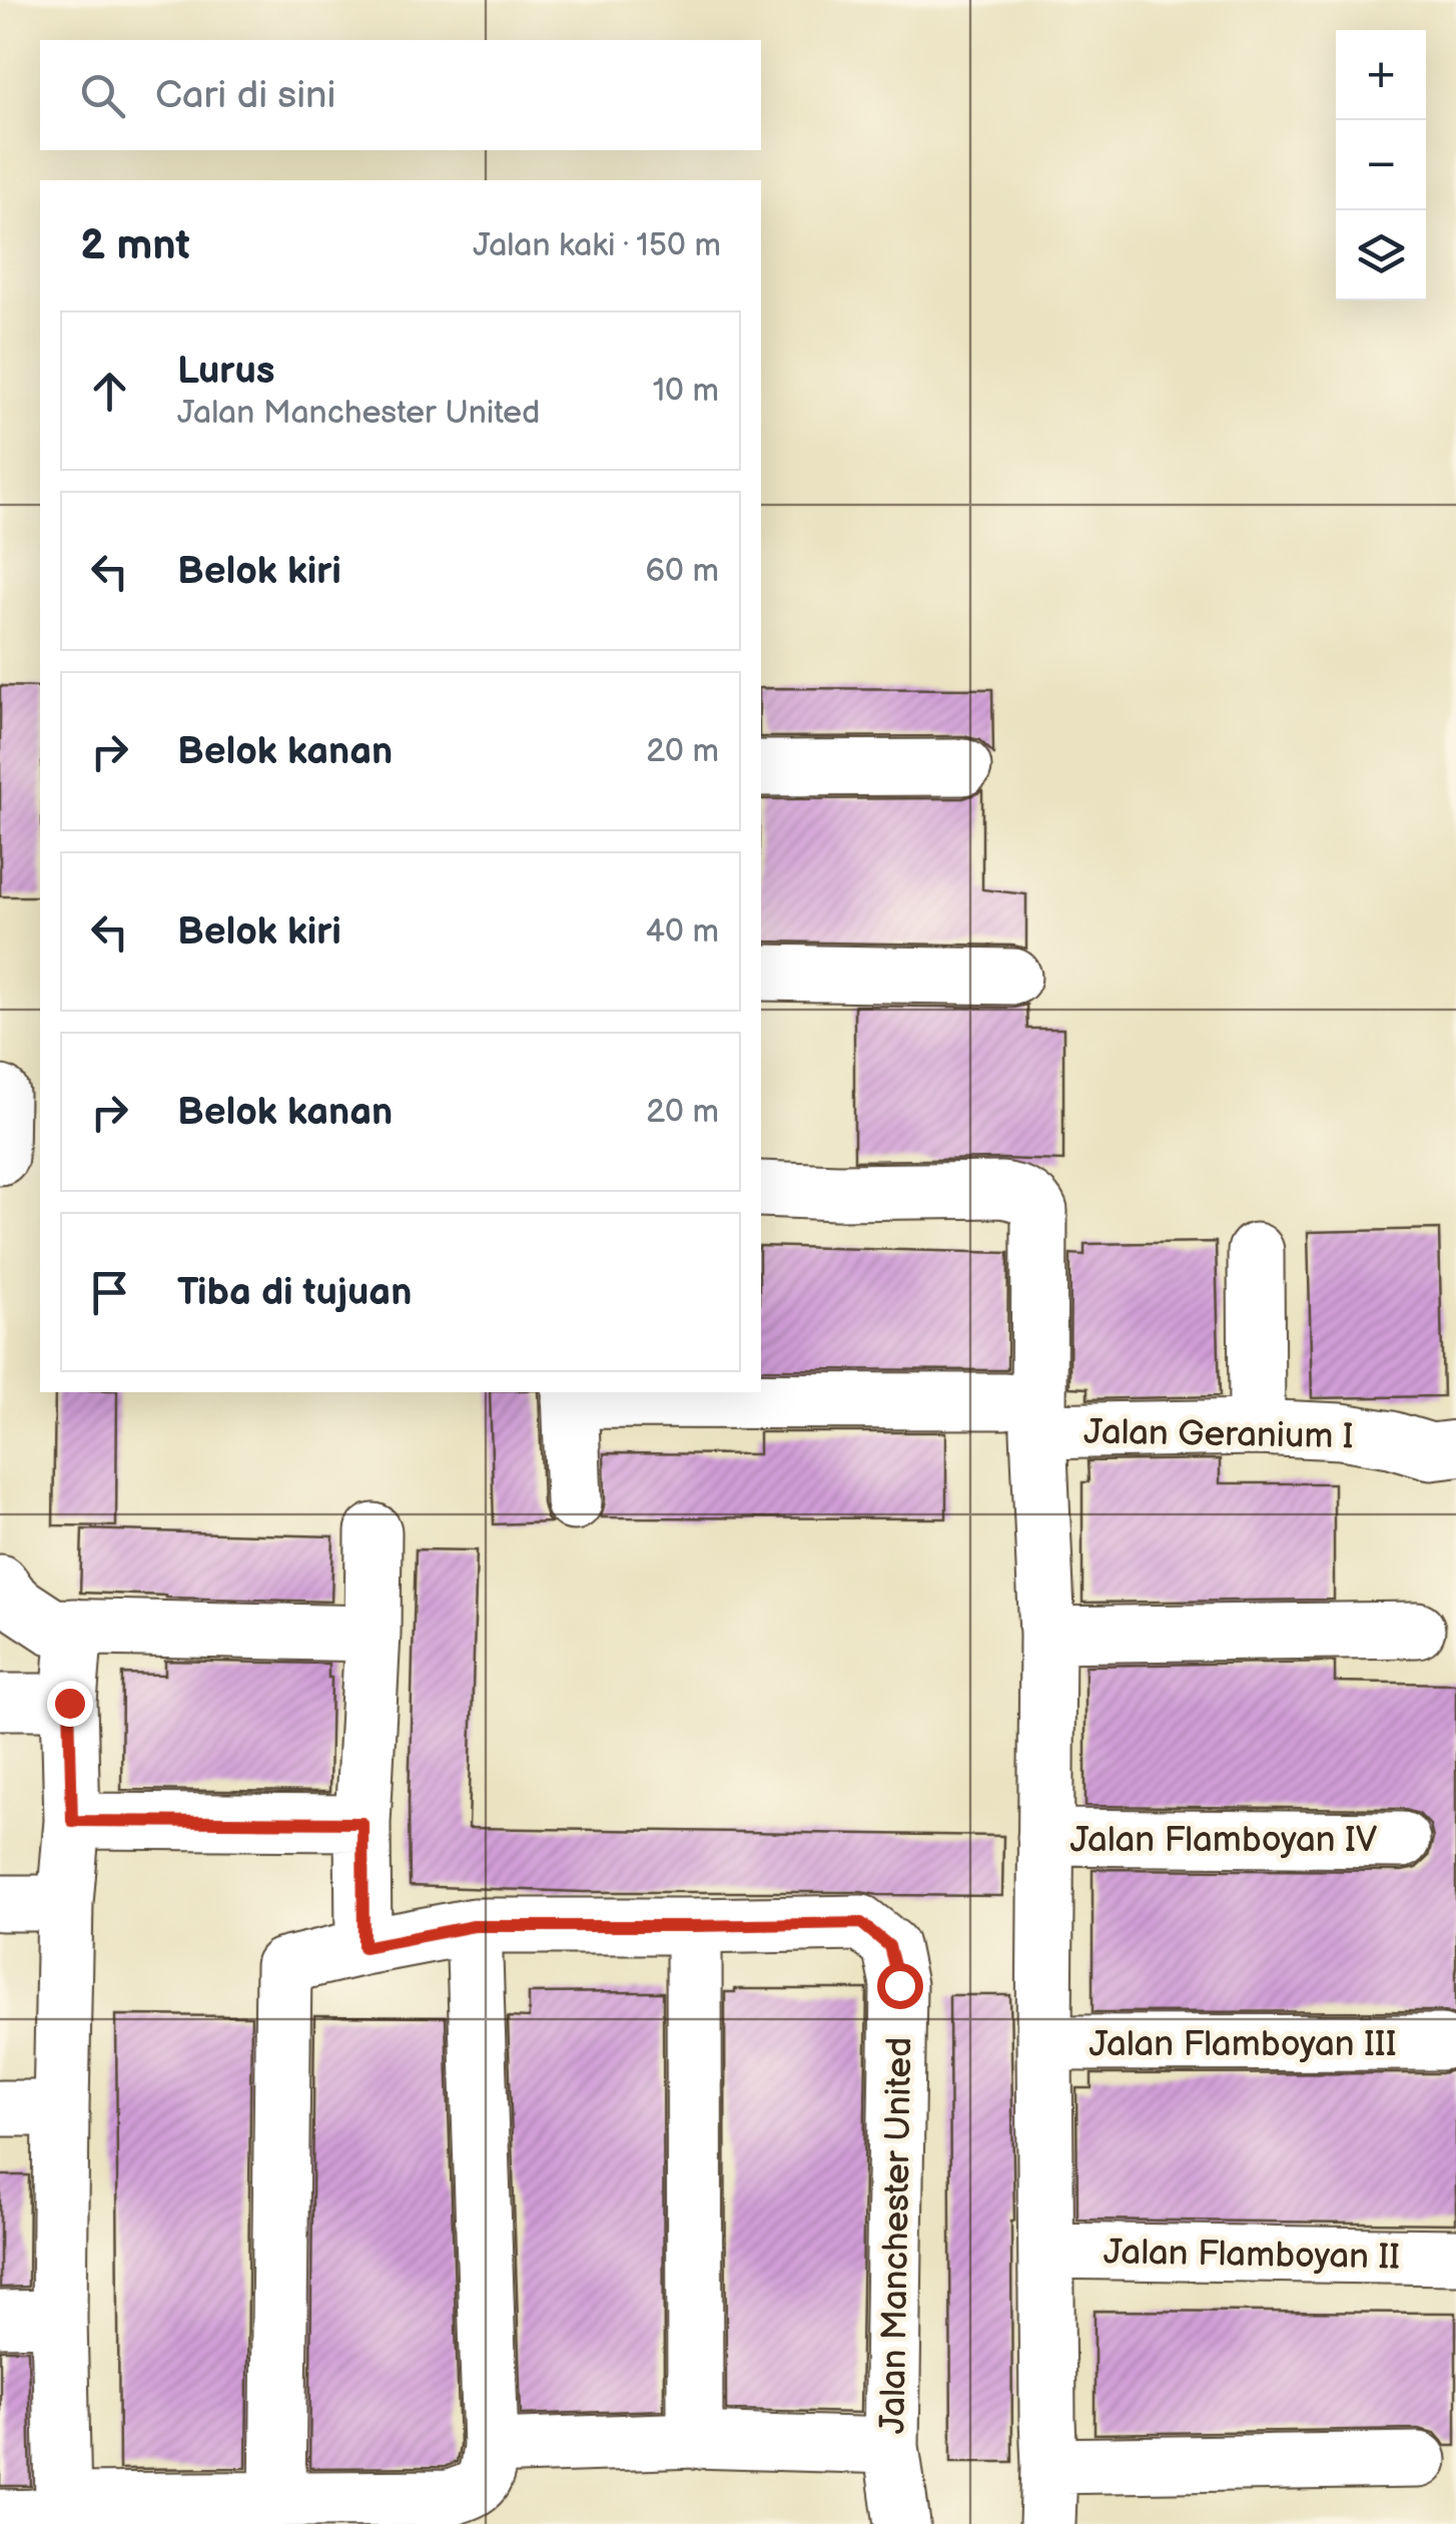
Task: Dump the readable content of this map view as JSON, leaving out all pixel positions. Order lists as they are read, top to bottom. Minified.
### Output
{"streets":{"street":["Jalan Geranium I","Jalan Flamboyan IV","Jalan Flamboyan III","Jalan Manchester United","Jalan Flamboyan II"]},"page":{"map_buttons":["+","−"],"search":"Cari di sini","heading":["2 mnt","Jalan kaki · 150 m"],"list":[["Lurus","Jalan Manchester United","10 m"],["Belok kiri","60 m"],["Belok kanan","20 m"],["Belok kiri","40 m"],["Belok kanan","20 m"],"Tiba di tujuan"]}}
